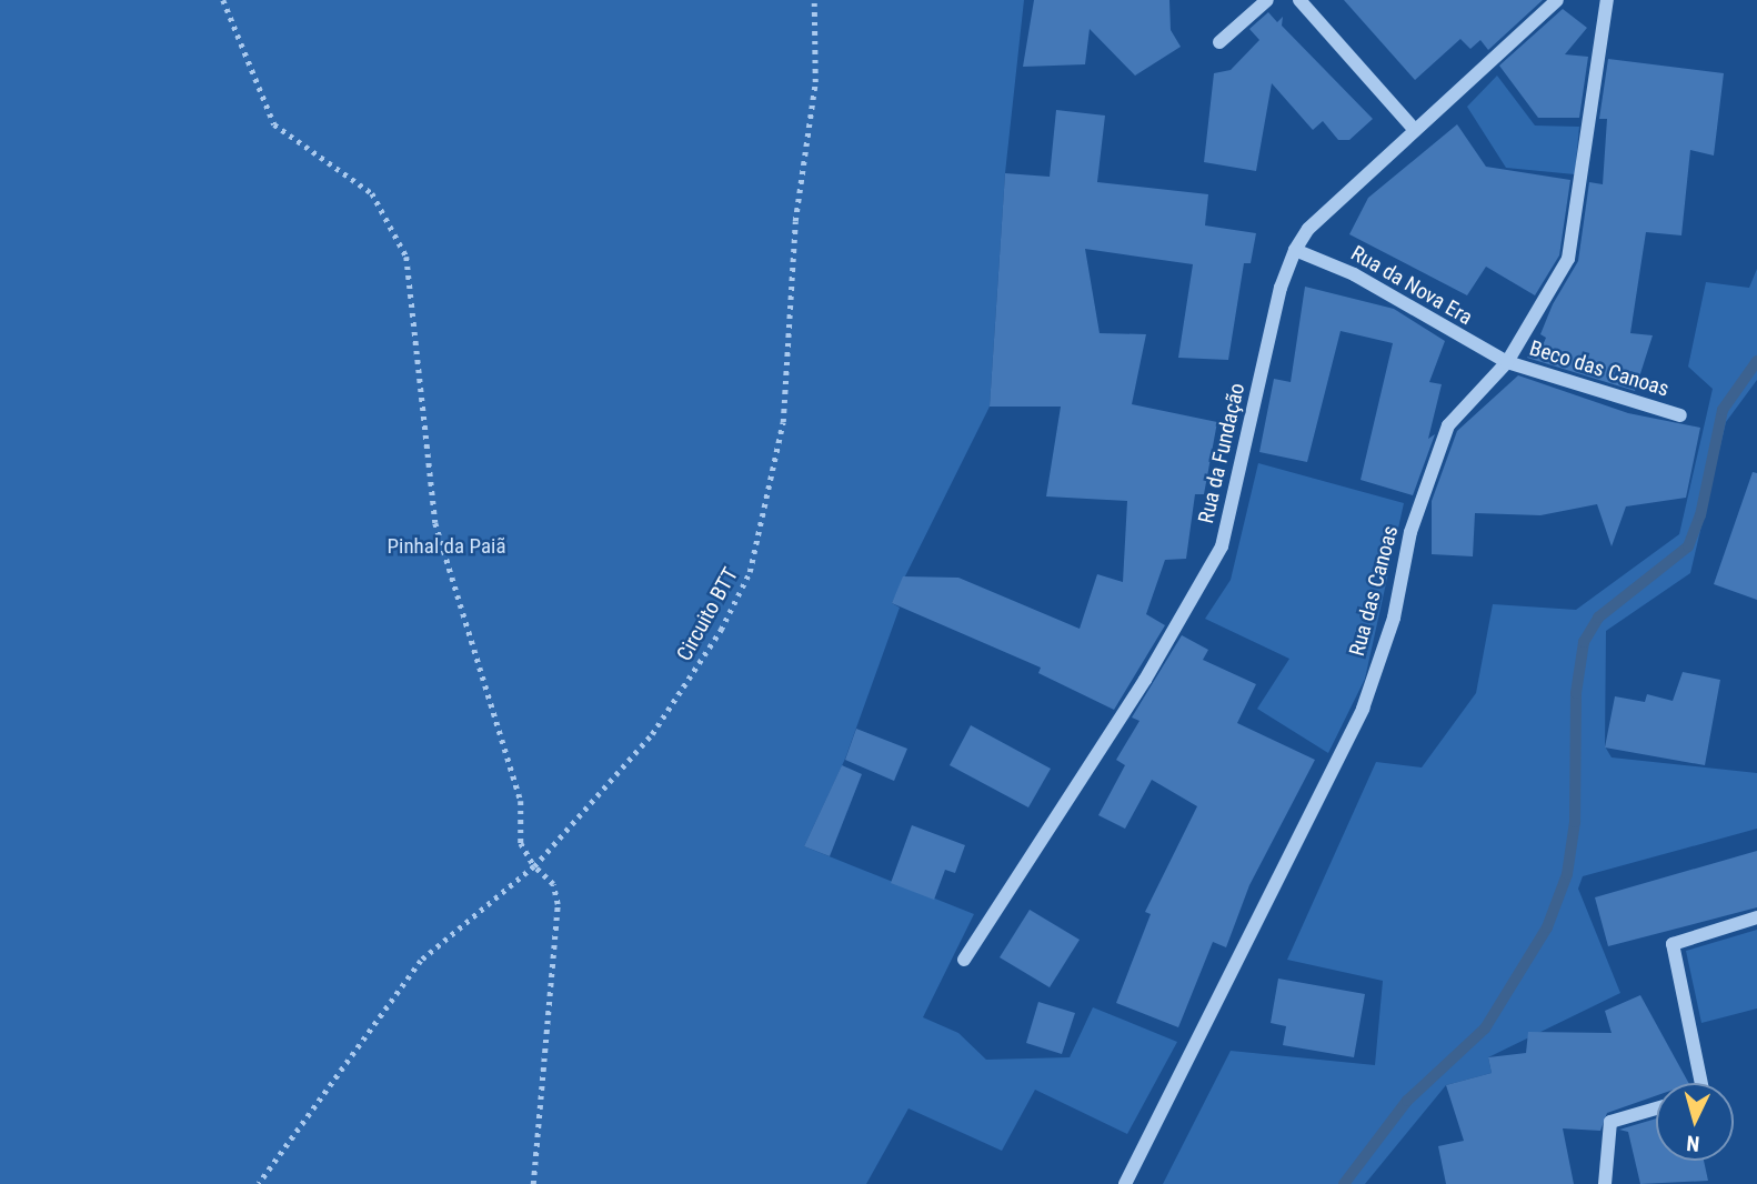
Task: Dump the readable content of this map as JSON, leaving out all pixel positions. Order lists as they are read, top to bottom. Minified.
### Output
{"streets":{"street":["Rua da Nova Era","Beco das Canoas","Rua da Fundação","Rua das Canoas"],"path":["Circuito BTT"]},"crossings":[["Rua da Nova Era","Beco das Canoas"],["Rua da Nova Era","Rua da Fundação"],["Rua da Nova Era","Rua das Canoas"],["Beco das Canoas","Rua das Canoas"]],"parks":["Pinhal da Paiã"],"north":"bottom"}
